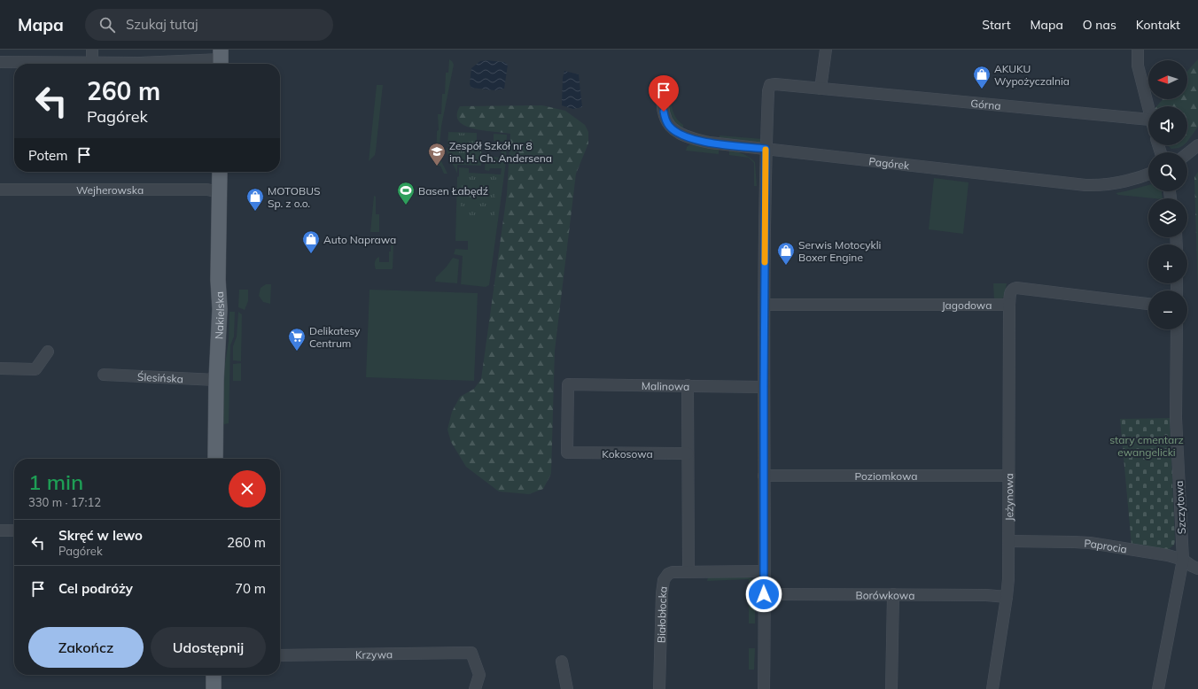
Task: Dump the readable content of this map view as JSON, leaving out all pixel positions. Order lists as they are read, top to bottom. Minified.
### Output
{"streets":{"main road":["Nakielska"],"street":["Górna","Pagórek","Wejherowska","Jagodowa","Ślesińska","Malinowa","Kokosowa","Poziomkowa","Jeżynowa","Szczytowa","Paprocia","Borówkowa","Białobłocka","Krzywa"]},"crossings":[["Górna","Pagórek"],["Wejherowska","Nakielska"],["Jagodowa","Jeżynowa"],["Nakielska","Ślesińska"],["Malinowa","Kokosowa"],["Poziomkowa","Jeżynowa"],["Jeżynowa","Paprocia"],["Jeżynowa","Borówkowa"],["Szczytowa","Paprocia"]],"parks":["stary cmentarz ewangelicki"],"places":{"shop":["AKUKU Wypożyczalnia","MOTOBUS Sp. z o.o.","Auto Naprawa","Serwis Motocykli Boxer Engine"],"school or university":["Zespół Szkół nr 8 im. H. Ch. Andersena"],"sports":["Basen Łabędź"],"supermarket":["Delikatesy Centrum"]},"north":"left","page":{"header":"Mapa","search":"Szukaj tutaj","nav":["Start","Mapa","O nas","Kontakt"],"map_buttons":["+","−"],"turn":["260 m","Pagórek"],"then":"Potem","heading":["1 min","330 m · 17:12"],"list":[{"name":"Skręć w lewo","note":"Pagórek","value":"260 m"},{"name":"Cel podróży","value":"70 m"}],"buttons":["Zakończ","Udostępnij"]}}
